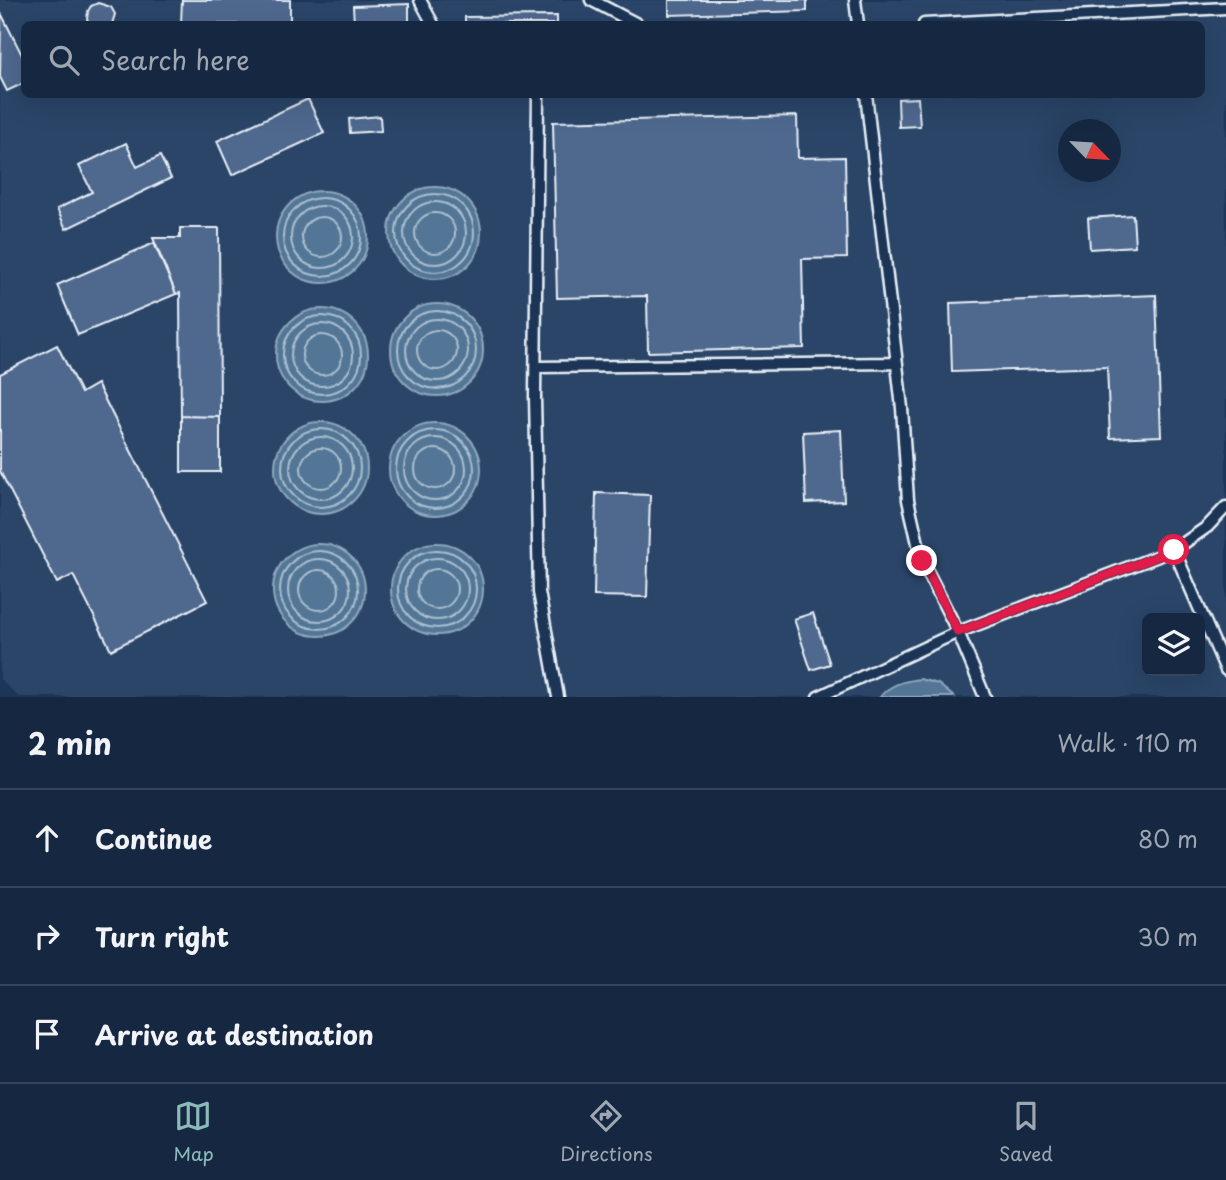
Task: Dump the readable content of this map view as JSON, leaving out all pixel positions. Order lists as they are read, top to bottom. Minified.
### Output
{"north":"bottom right","page":{"search":"Search here","heading":["2 min","Walk · 110 m"],"list":[["Continue","80 m"],["Turn right","30 m"],"Arrive at destination"],"nav":["Map","Directions","Saved"]}}
